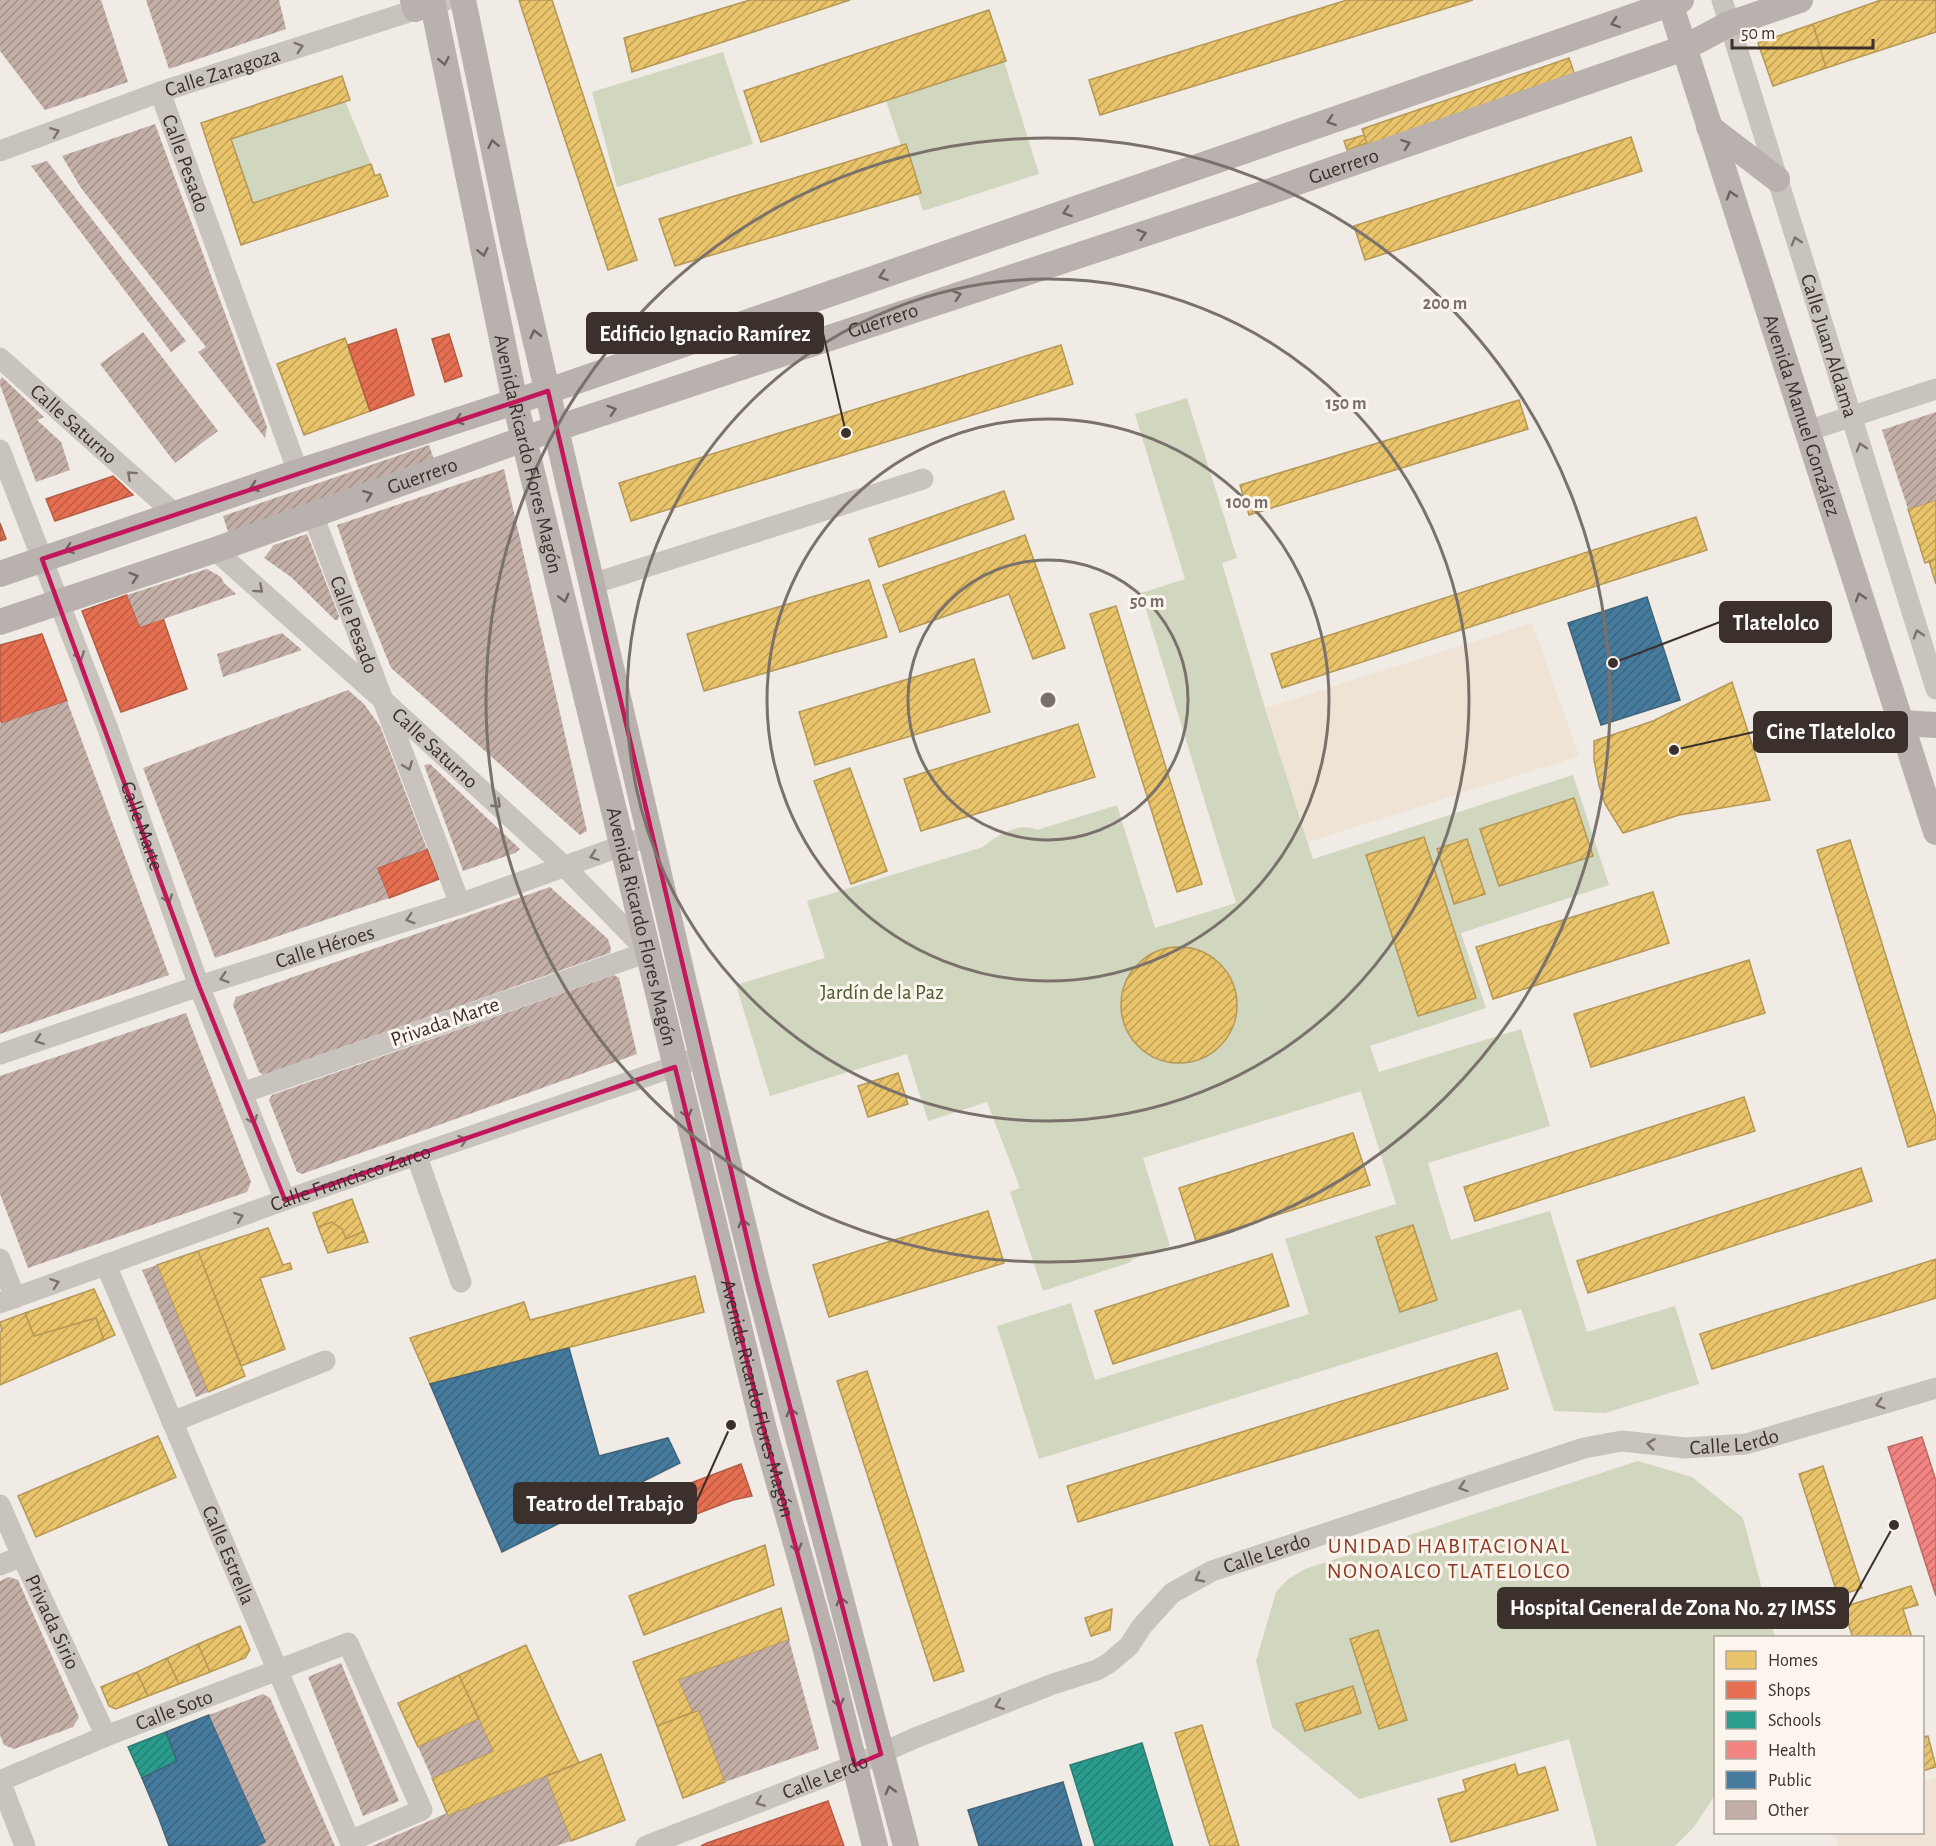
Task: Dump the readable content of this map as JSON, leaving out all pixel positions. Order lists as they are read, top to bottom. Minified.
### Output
{"streets":{"main road":["Guerrero","Avenida Manuel González","Avenida Ricardo Flores Magón"],"street":["Calle Zaragoza","Calle Pesado","Calle Juan Aldama","Calle Saturno","Calle Marte","Calle Héroes","Privada Marte","Calle Francisco Zarco","Calle Lerdo","Calle Estrella","Privada Sirio","Calle Soto"]},"crossings":[["Calle Zaragoza","Calle Pesado"],["Calle Zaragoza","Avenida Ricardo Flores Magón"],["Calle Pesado","Guerrero"],["Calle Pesado","Calle Saturno"],["Calle Pesado","Calle Héroes"],["Guerrero","Calle Juan Aldama"],["Guerrero","Avenida Manuel González"],["Guerrero","Calle Saturno"],["Guerrero","Avenida Ricardo Flores Magón"],["Guerrero","Calle Marte"],["Calle Saturno","Avenida Ricardo Flores Magón"],["Calle Saturno","Calle Héroes"],["Calle Saturno","Privada Marte"],["Avenida Ricardo Flores Magón","Calle Héroes"],["Avenida Ricardo Flores Magón","Privada Marte"],["Avenida Ricardo Flores Magón","Calle Francisco Zarco"],["Avenida Ricardo Flores Magón","Calle Lerdo"],["Calle Marte","Calle Héroes"],["Calle Marte","Privada Marte"],["Calle Marte","Calle Francisco Zarco"],["Calle Francisco Zarco","Calle Estrella"],["Calle Estrella","Calle Soto"],["Privada Sirio","Calle Soto"]],"one_way":["Calle Zaragoza","Calle Juan Aldama","Avenida Manuel González","Calle Marte","Calle Héroes","Calle Francisco Zarco","Calle Lerdo"],"districts":["UNIDAD HABITACIONAL NONOALCO TLATELOLCO"],"parks":["Jardín de la Paz"],"places":["Edificio Ignacio Ramírez","Tlatelolco","Cine Tlatelolco","Teatro del Trabajo","Hospital General de Zona No. 27 IMSS"],"legend":["Homes","Shops","Schools","Health","Public","Other"],"scale_bar":"50 m","rings":["200 m","150 m","100 m","50 m"]}
